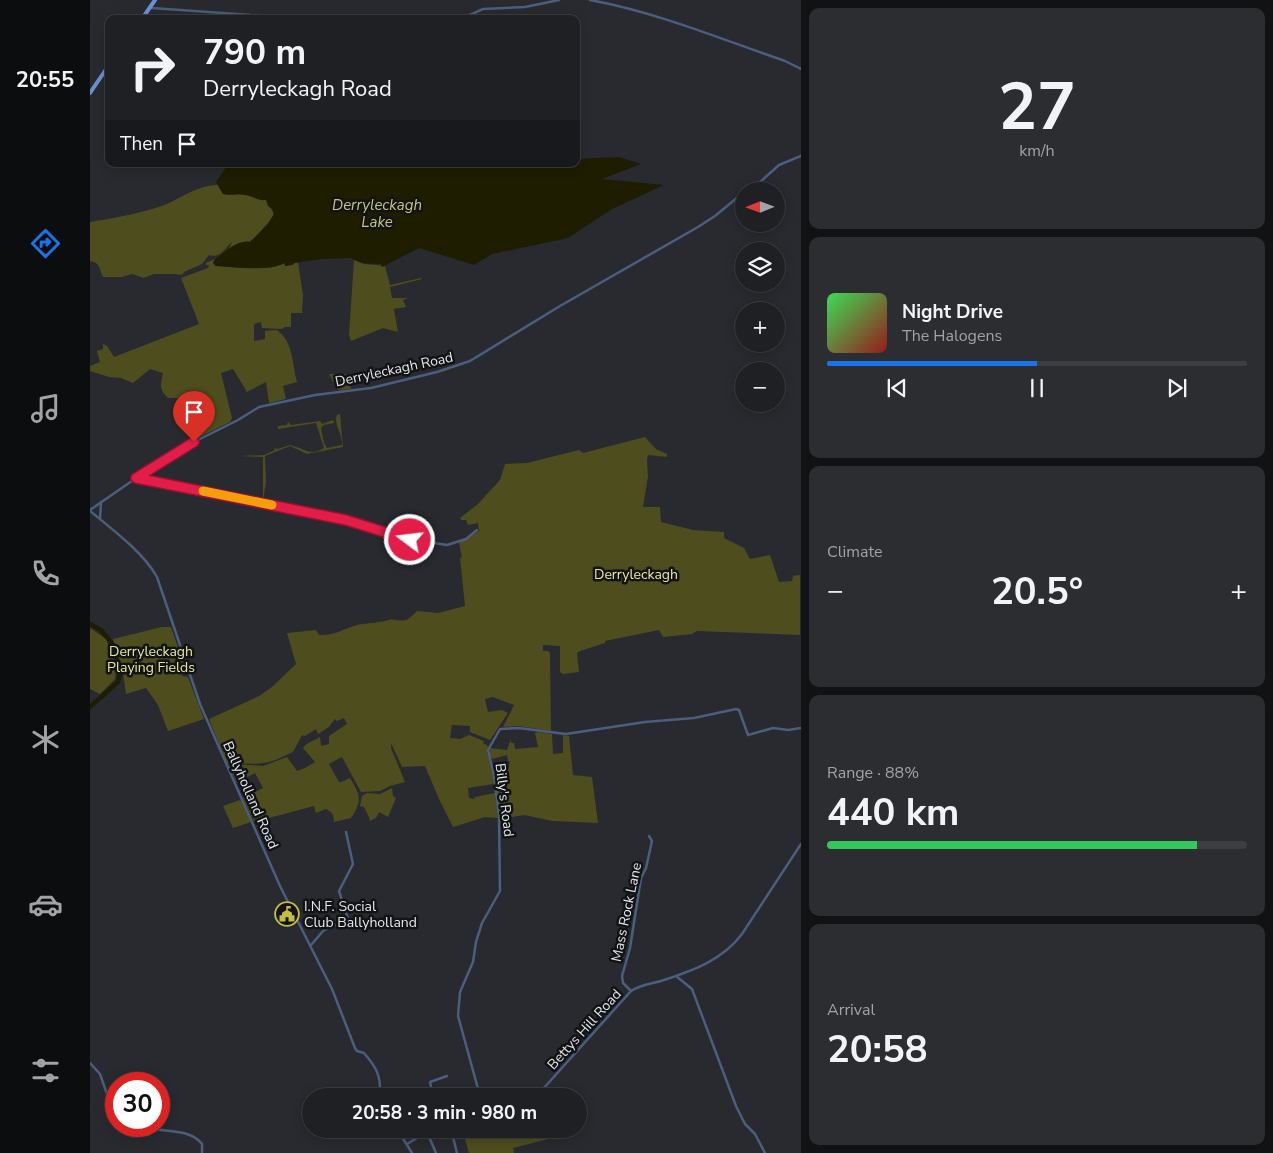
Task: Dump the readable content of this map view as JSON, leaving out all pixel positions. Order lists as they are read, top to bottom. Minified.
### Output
{"streets":{"street":["Derryleckagh Road","Ballyholland Road","Billy's Road","Mass Rock Lane","Bettys Hill Road"]},"crossings":[["Derryleckagh Road","Ballyholland Road"],["Mass Rock Lane","Bettys Hill Road"]],"water":["Derryleckagh Lake"],"parks":["Derryleckagh","Derryleckagh Playing Fields"],"places":{"public building":["I.N.F. Social Club Ballyholland"]},"north":"left","page":{"tabs":"20:55","tile":[["27","km/h"],"Climate",["Range · 88%","440 km"],["Arrival","20:58"]],"turn":["790 m","Derryleckagh Road"],"then":"Then","map_buttons":["+","−"],"song":["Night Drive","The Halogens"],"heat":["−","20.5°","+"],"limit":"30","trip":"20:58 · 3 min · 980 m"}}
